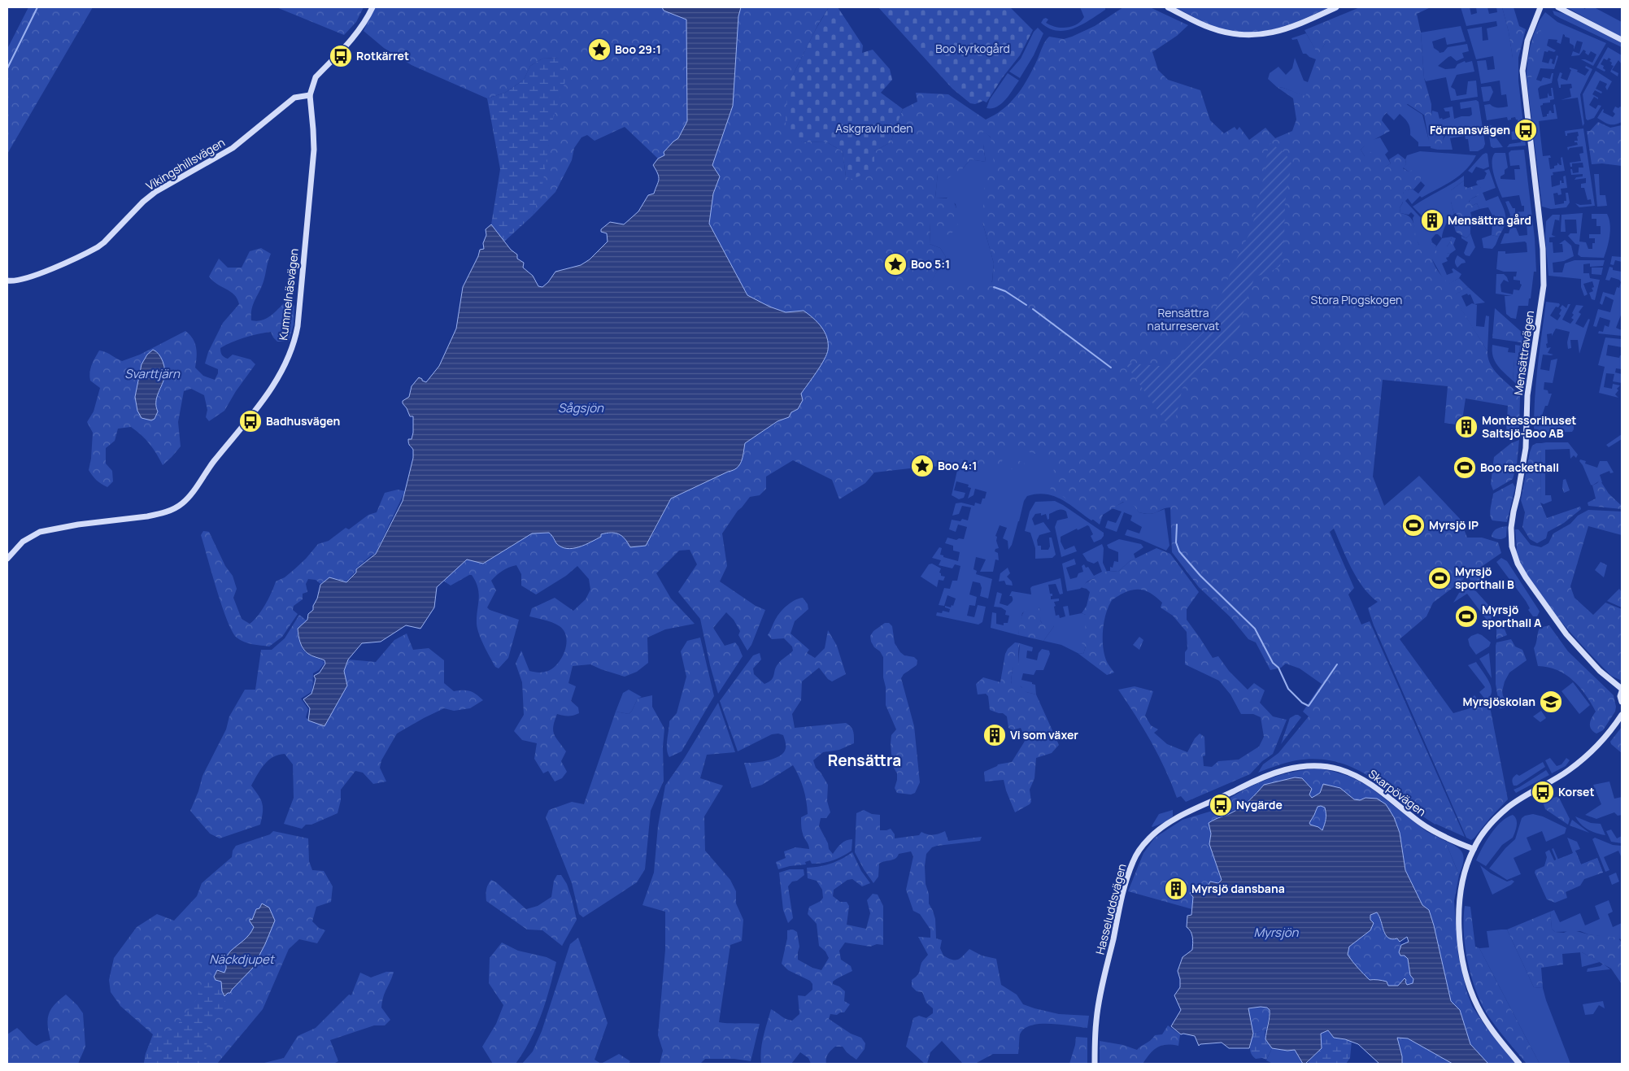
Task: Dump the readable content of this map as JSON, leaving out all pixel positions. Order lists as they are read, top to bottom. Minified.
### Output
{"streets":{"street":["Vikingshillsvägen","Kummelnäsvägen","Mensättravägen","Skarpövägen","Hasseluddsvägen"]},"crossings":[["Vikingshillsvägen","Kummelnäsvägen"],["Skarpövägen","Hasseluddsvägen"]],"districts":["Rensättra"],"water":["Svarttjärn","Sågsjön","Myrsjön","Näckdjupet"],"parks":["Boo kyrkogård","Askgravlunden","Stora Plogskogen","Rensättra naturreservat"],"places":{"place":["Boo 29:1","Boo 5:1","Boo 4:1"],"bus stop":["Rotkärret","Förmansvägen","Badhusvägen","Korset","Nygärde"],"building":["Mensättra gård","Montessorihuset Saltsjö-Boo AB","Vi som växer","Myrsjö dansbana"],"sports":["Boo rackethall","Myrsjö IP","Myrsjö sporthall B","Myrsjö sporthall A"],"school or university":["Myrsjöskolan"]}}
